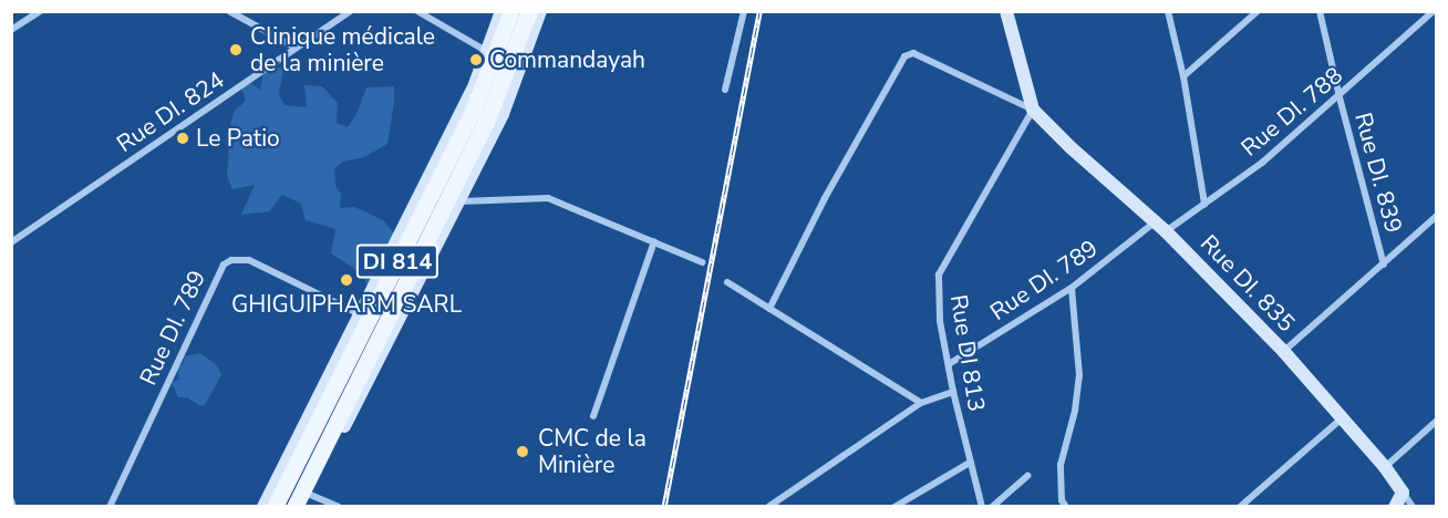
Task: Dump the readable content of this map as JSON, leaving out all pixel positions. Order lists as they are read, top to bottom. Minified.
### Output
{"streets":{"main road":["DI 814"],"street":["Rue DI. 824","Rue DI. 788","Rue DI. 839","Rue DI. 789","Rue DI. 835","Rue DI 813"]},"crossings":[["Rue DI. 788","Rue DI. 839"],["Rue DI. 788","Rue DI. 789"],["Rue DI. 788","Rue DI. 835"],["Rue DI. 789","Rue DI. 835"],["Rue DI. 789","Rue DI 813"],["Rue DI. 835","Rue DI 813"]],"places":["Clinique médicale de la minière","Commandayah","Le Patio","GHIGUIPHARM SARL","CMC de la Minière"]}
